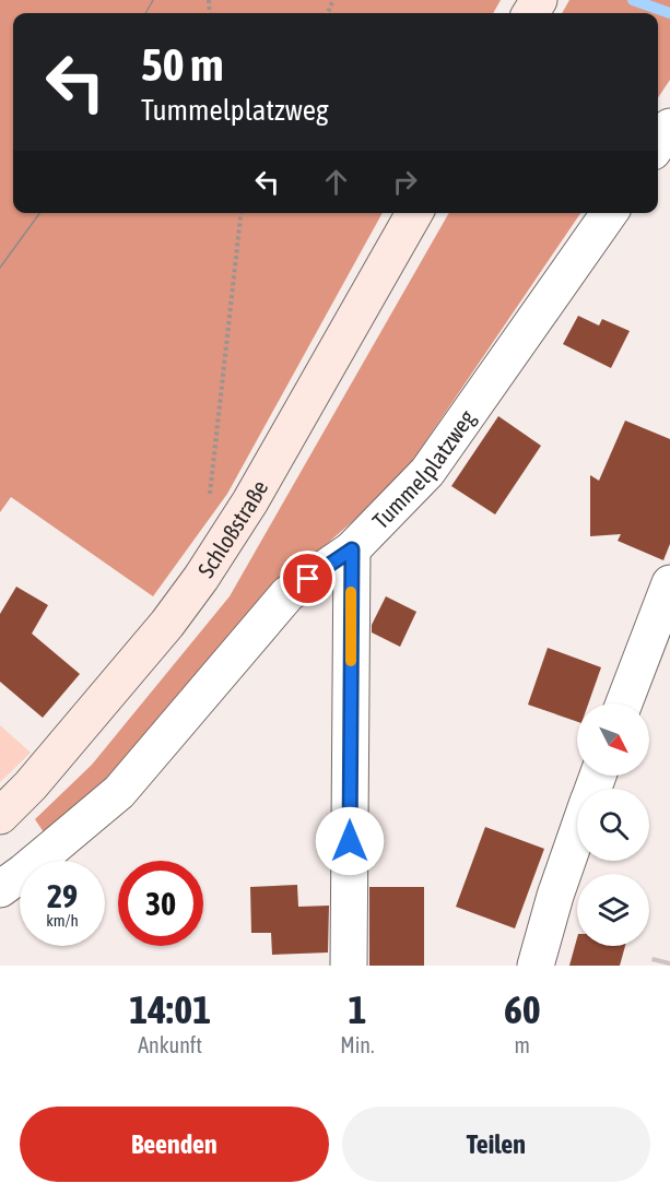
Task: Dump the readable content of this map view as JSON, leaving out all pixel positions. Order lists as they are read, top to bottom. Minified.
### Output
{"streets":{"main road":["Schloßstraße"],"street":["Tummelplatzweg"]},"north":"bottom right","page":{"turn":["50 m","Tummelplatzweg"],"speed":"29 km/h","limit":"30","eta":["14:01","Ankunft","1","Min.","60","m"],"buttons":["Beenden","Teilen"]}}
